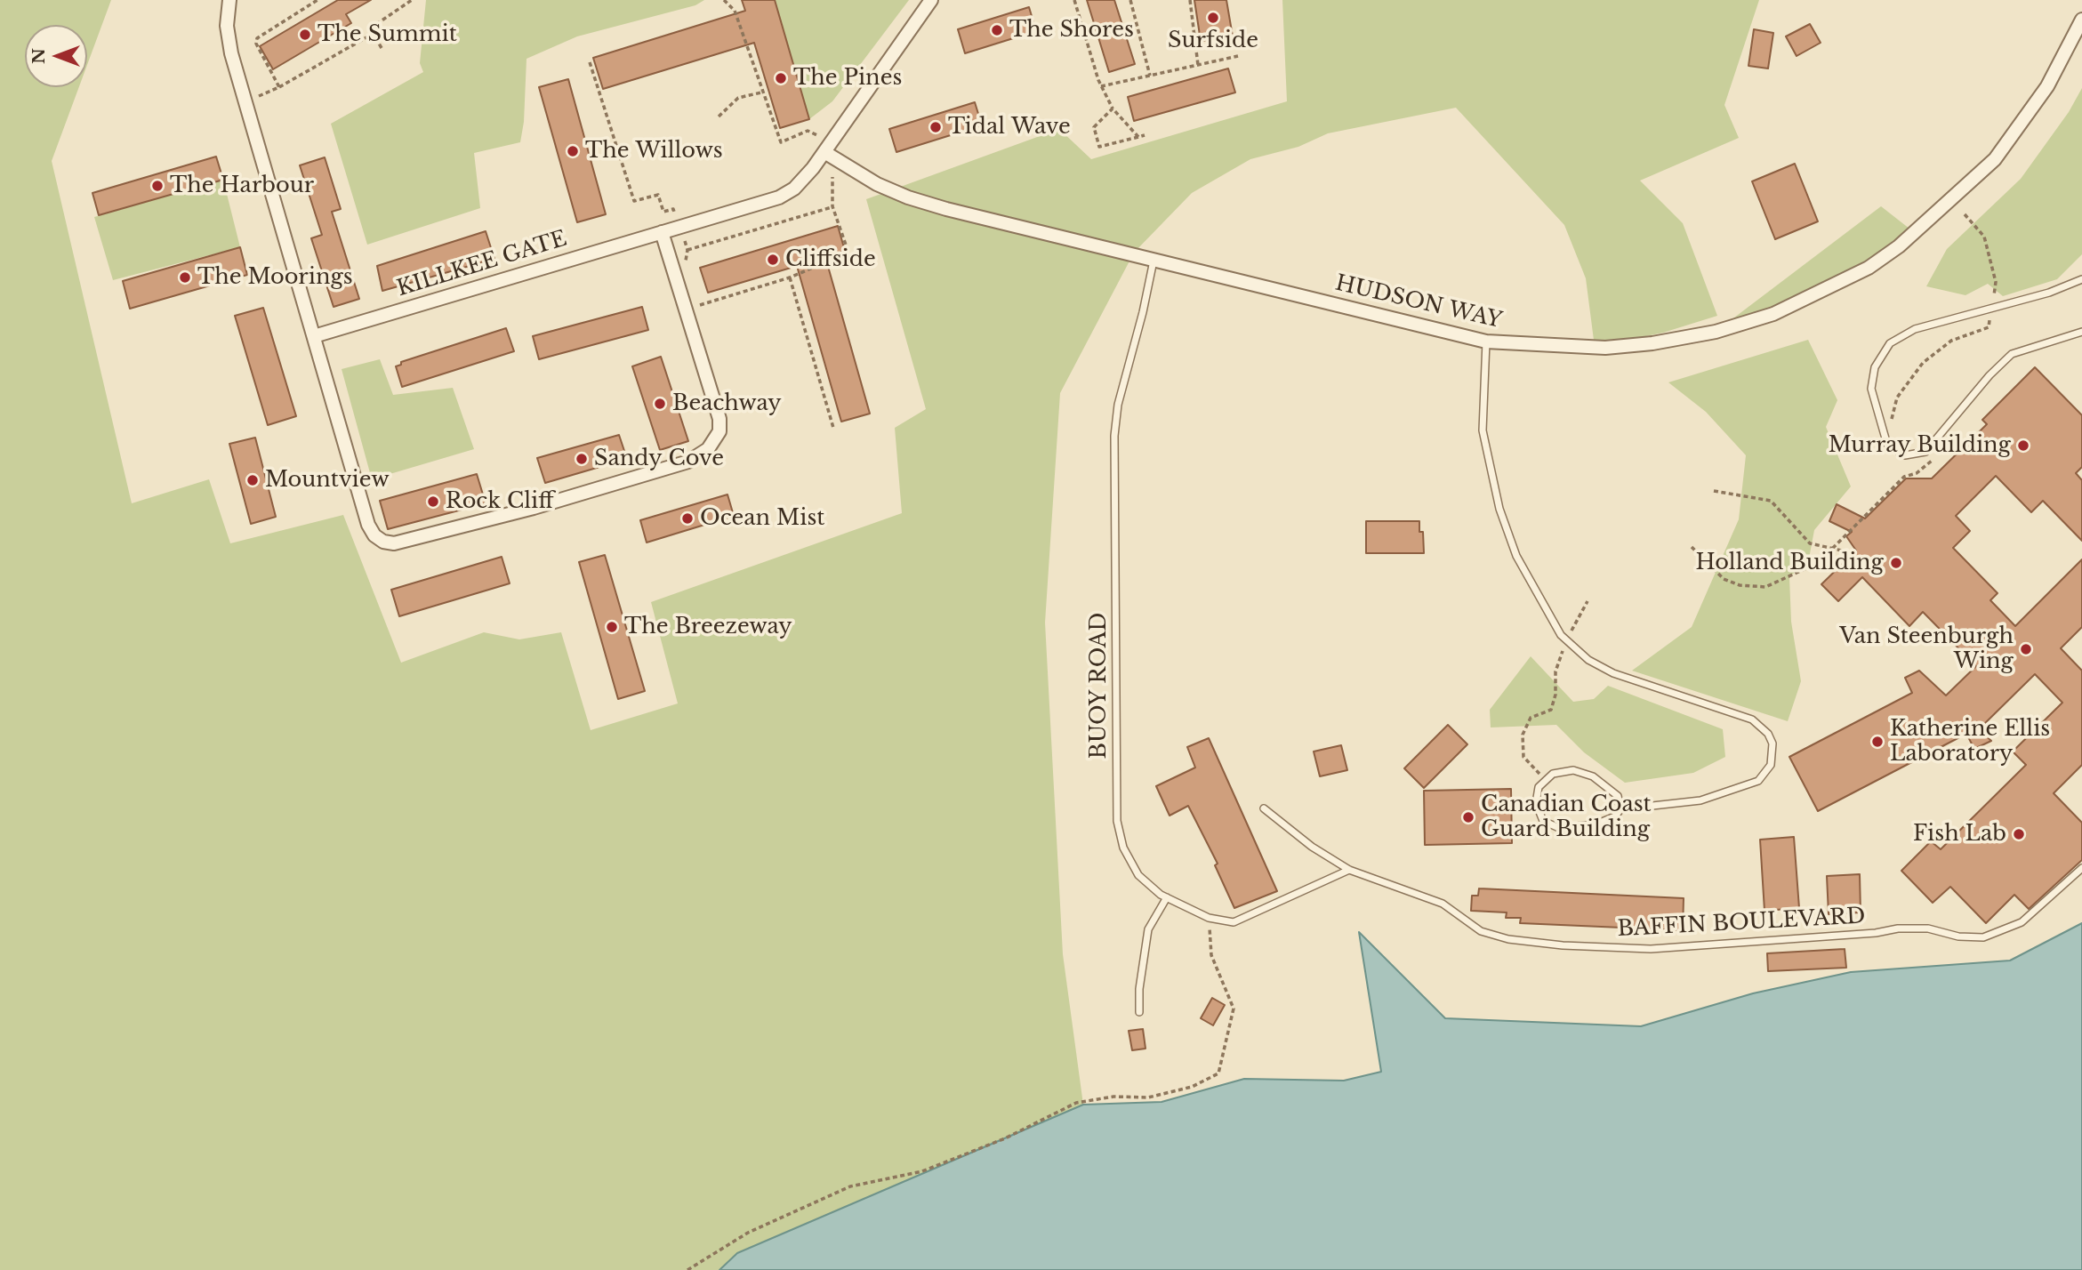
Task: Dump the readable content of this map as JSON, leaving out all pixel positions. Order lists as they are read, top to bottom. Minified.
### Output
{"streets":{"street":["KILLKEE GATE","HUDSON WAY"],"lane":["BUOY ROAD","BAFFIN BOULEVARD"]},"crossings":[["KILLKEE GATE","HUDSON WAY"],["HUDSON WAY","BUOY ROAD"],["BUOY ROAD","BAFFIN BOULEVARD"]],"places":["Surfside","The Shores","The Summit","The Pines","Tidal Wave","The Willows","The Harbour","Cliffside","The Moorings","Beachway","Murray Building","Sandy Cove","Mountview","Rock Cliff","Ocean Mist","Holland Building","The Breezeway","Van Steenburgh Wing","Katherine Ellis Laboratory","Canadian Coast Guard Building","Fish Lab"],"north":"left"}
